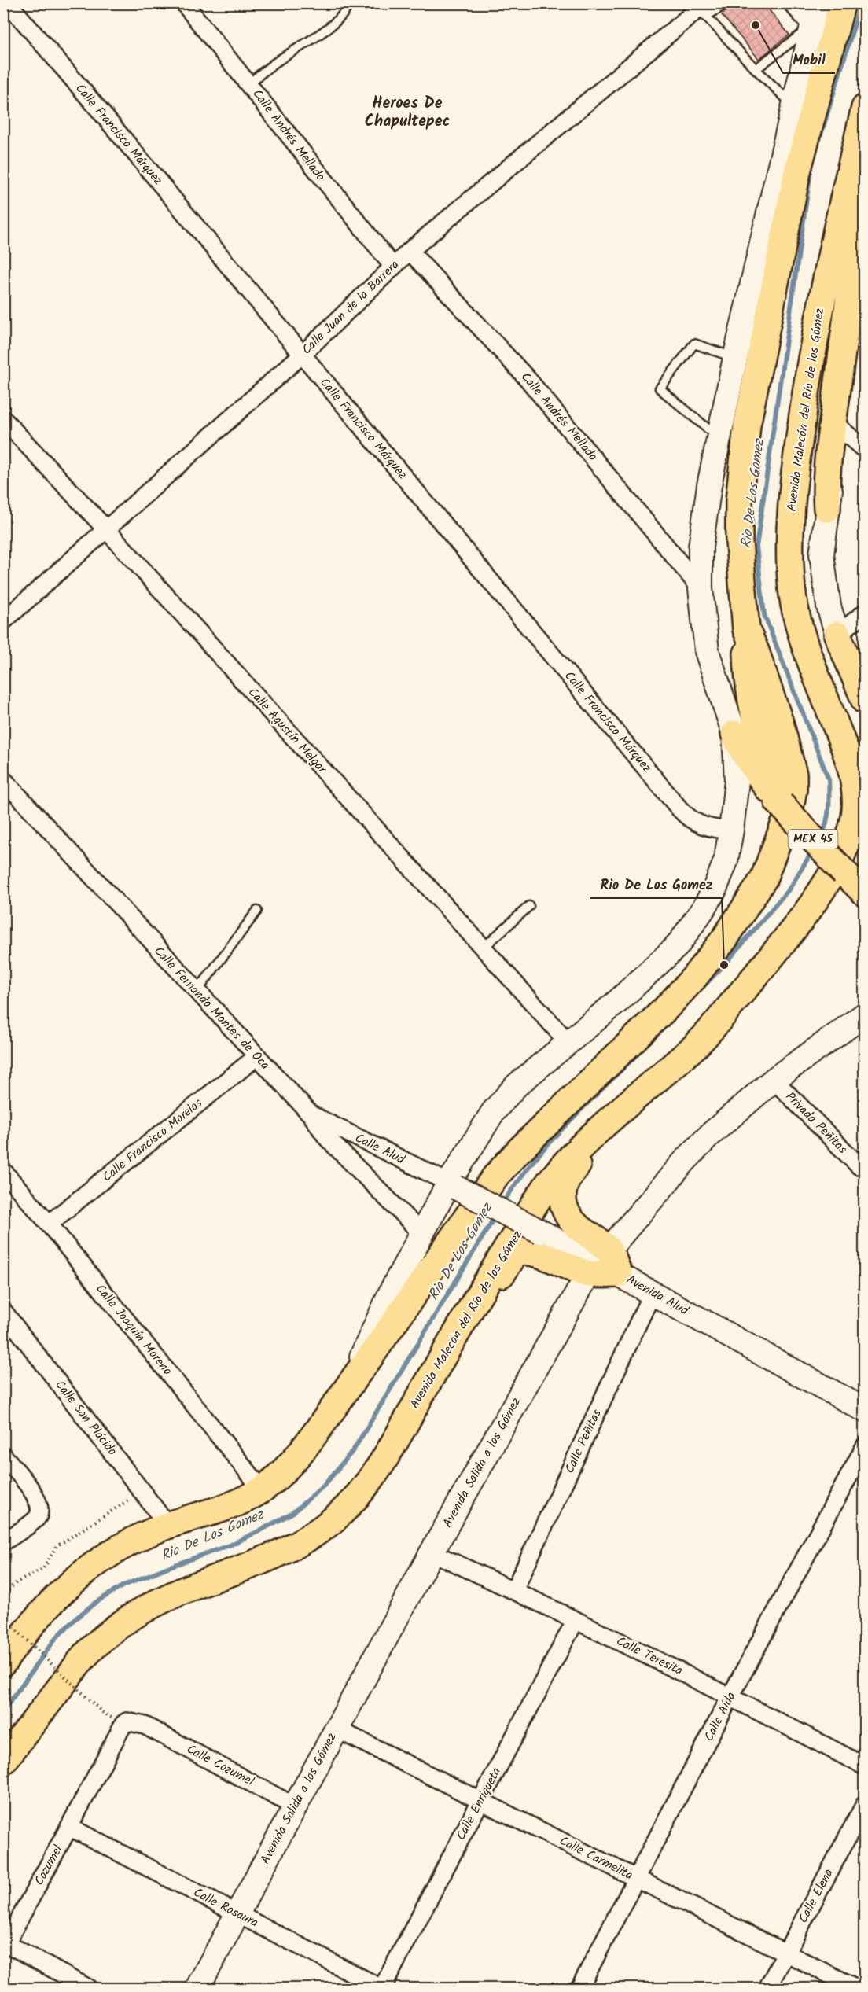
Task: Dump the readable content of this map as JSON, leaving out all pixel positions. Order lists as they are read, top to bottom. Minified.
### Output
{"streets":{"main road":["Avenida Malecón del Río de los Gómez","MEX 45"],"street":["Calle Francisco Márquez","Calle Andrés Mellado","Calle Juan de la Barrera","Calle Agustín Melgar","Calle Fernando Montes de Oca","Privada Peñitas","Calle Francisco Morelos","Calle Alud","Avenida Alud","Calle Joaquín Moreno","Calle San Plácido","Calle Peñitas","Avenida Salida a los Gómez","Calle Teresita","Calle Aída","Calle Cozumel","Calle Enriqueta","Calle Carmelita","Cozumel","Calle Elena","Calle Rosaura"]},"crossings":[["Calle Francisco Márquez","Calle Juan de la Barrera"],["Calle Andrés Mellado","Calle Juan de la Barrera"],["Calle Andrés Mellado","MEX 45"],["Calle Juan de la Barrera","Calle Agustín Melgar"],["Calle Fernando Montes de Oca","Calle Francisco Morelos"],["Calle Fernando Montes de Oca","Calle Alud"],["Privada Peñitas","Avenida Salida a los Gómez"],["Calle Francisco Morelos","Calle Joaquín Moreno"],["Calle Alud","Avenida Alud"],["Avenida Alud","Calle Peñitas"],["Avenida Alud","Avenida Salida a los Gómez"],["Calle Peñitas","Calle Teresita"],["Avenida Salida a los Gómez","Calle Teresita"],["Avenida Salida a los Gómez","Calle Cozumel"],["Avenida Salida a los Gómez","Calle Carmelita"],["Avenida Salida a los Gómez","Calle Rosaura"],["Calle Teresita","Calle Aída"],["Calle Teresita","Calle Enriqueta"],["Calle Aída","Calle Carmelita"],["Calle Cozumel","Cozumel"],["Calle Enriqueta","Calle Carmelita"],["Calle Enriqueta","Calle Rosaura"],["Calle Carmelita","Calle Elena"],["Cozumel","Calle Rosaura"]],"districts":["Heroes De Chapultepec"],"water":["Rio De Los Gomez"],"places":["Mobil","Rio De Los Gomez"]}
